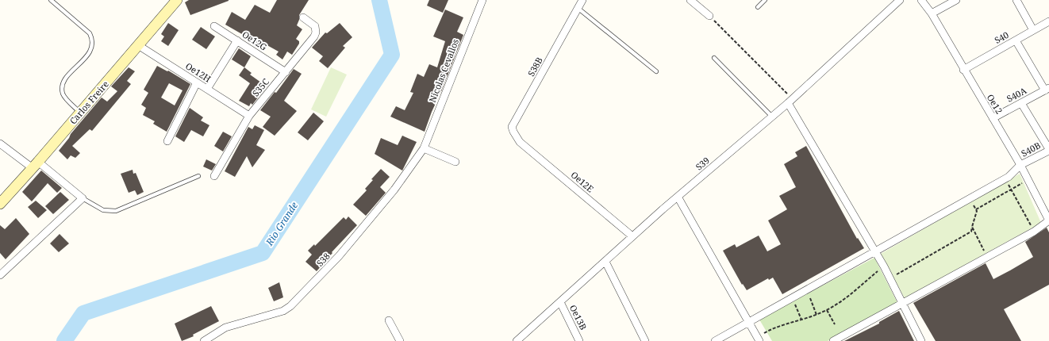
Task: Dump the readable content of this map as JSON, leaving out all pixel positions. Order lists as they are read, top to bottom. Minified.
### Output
{"streets":{"street":["S40","Oe12G","S38B","Nicolas Cevallos","Oe12H","S35C","S40A","Carlos Freire","Oe12","S40B","S39","Oe12E","S38","Oe13B"]},"crossings":[["S40","Oe12"],["Oe12G","S35C"],["S38B","Oe12E"],["Nicolas Cevallos","S38"],["Oe12H","S35C"],["Oe12H","Carlos Freire"],["S40A","Oe12"],["Oe12","S40B"],["S39","Oe12E"],["S39","Oe13B"]],"water":["Rio Grande"]}
